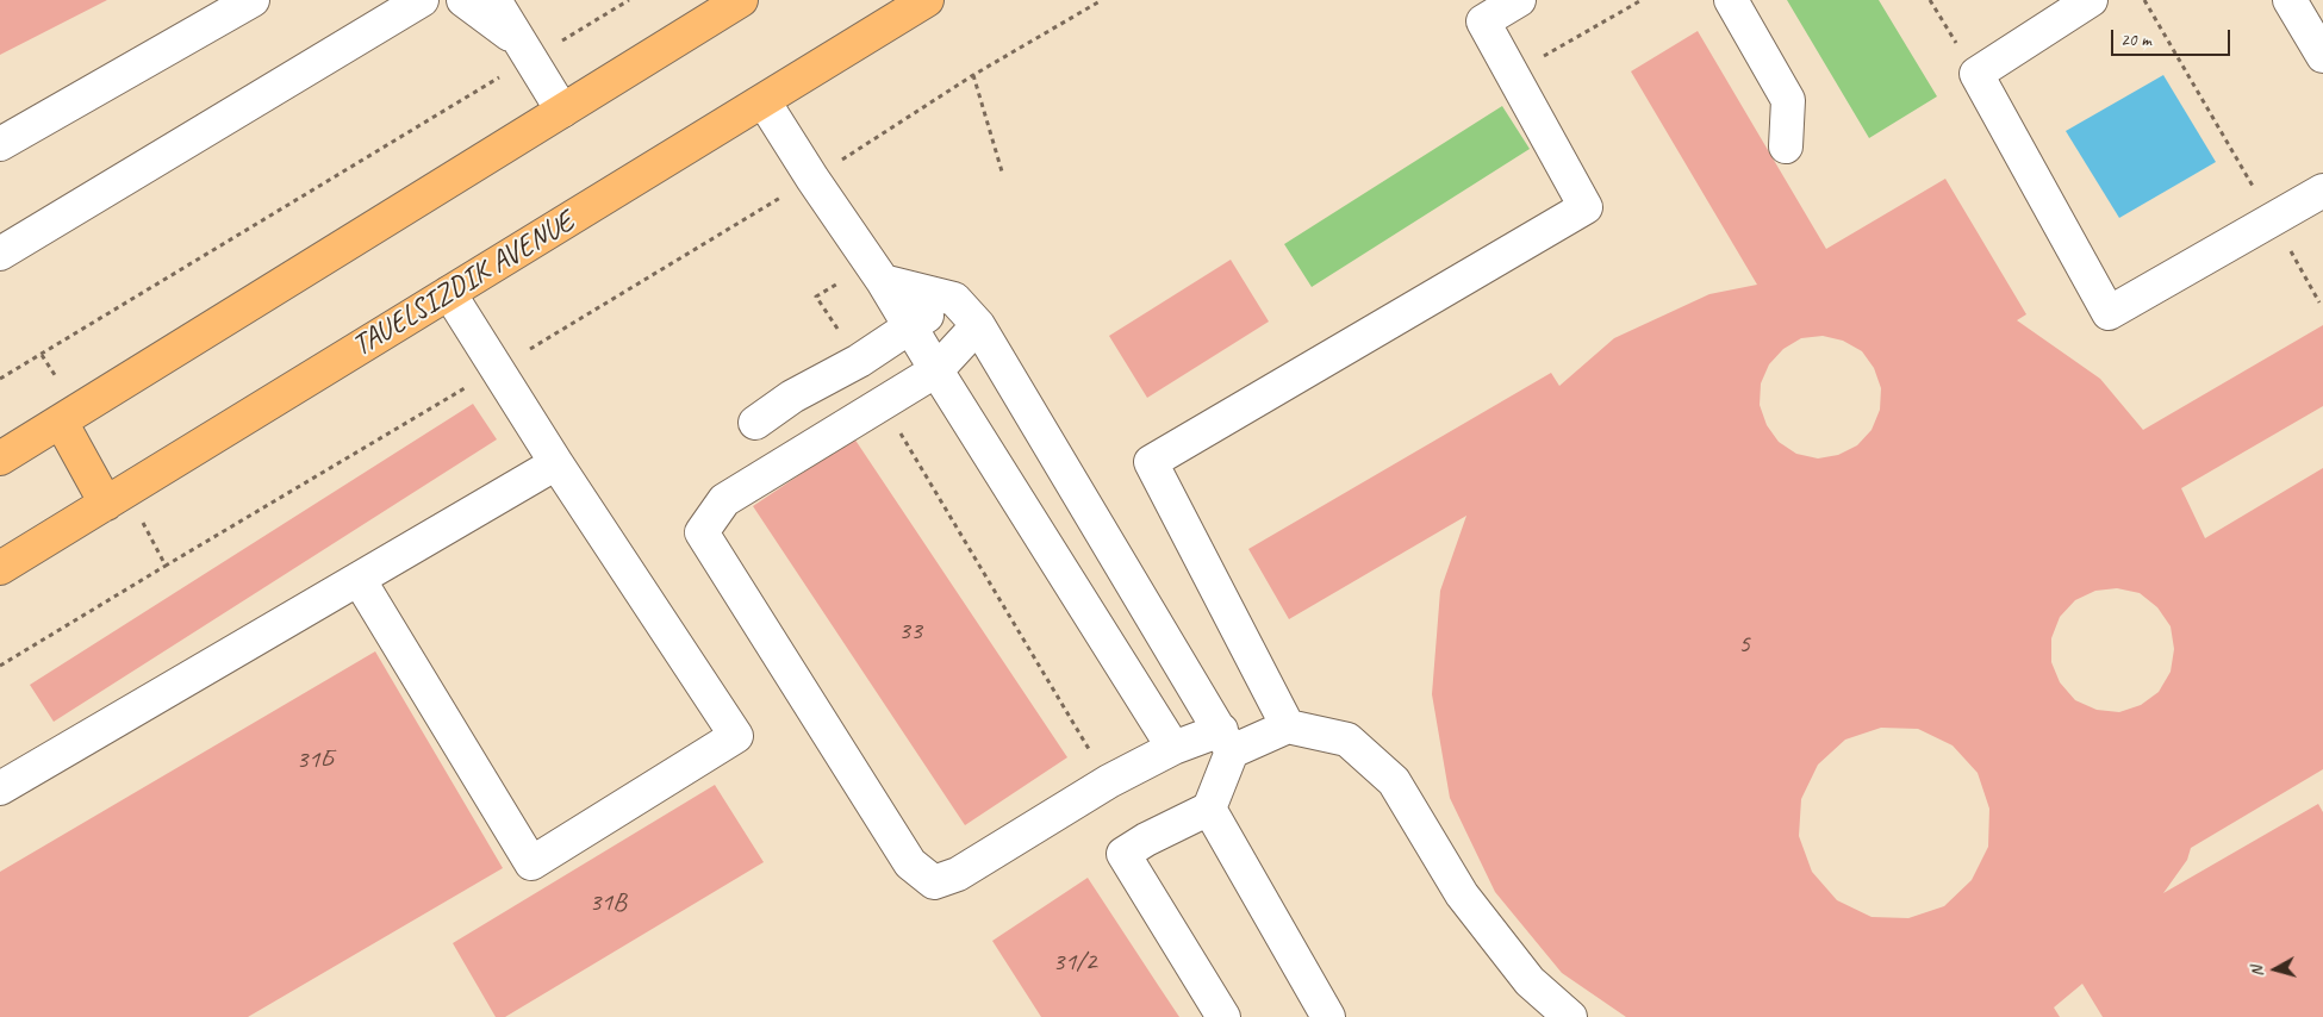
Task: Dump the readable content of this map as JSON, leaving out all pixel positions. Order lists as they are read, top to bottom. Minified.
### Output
{"streets":{"main road":["TAUELSIZDIK AVENUE"]},"house_numbers":["33","5","31Б","31В","31/2"],"scale_bar":"20 m","north":"left"}
